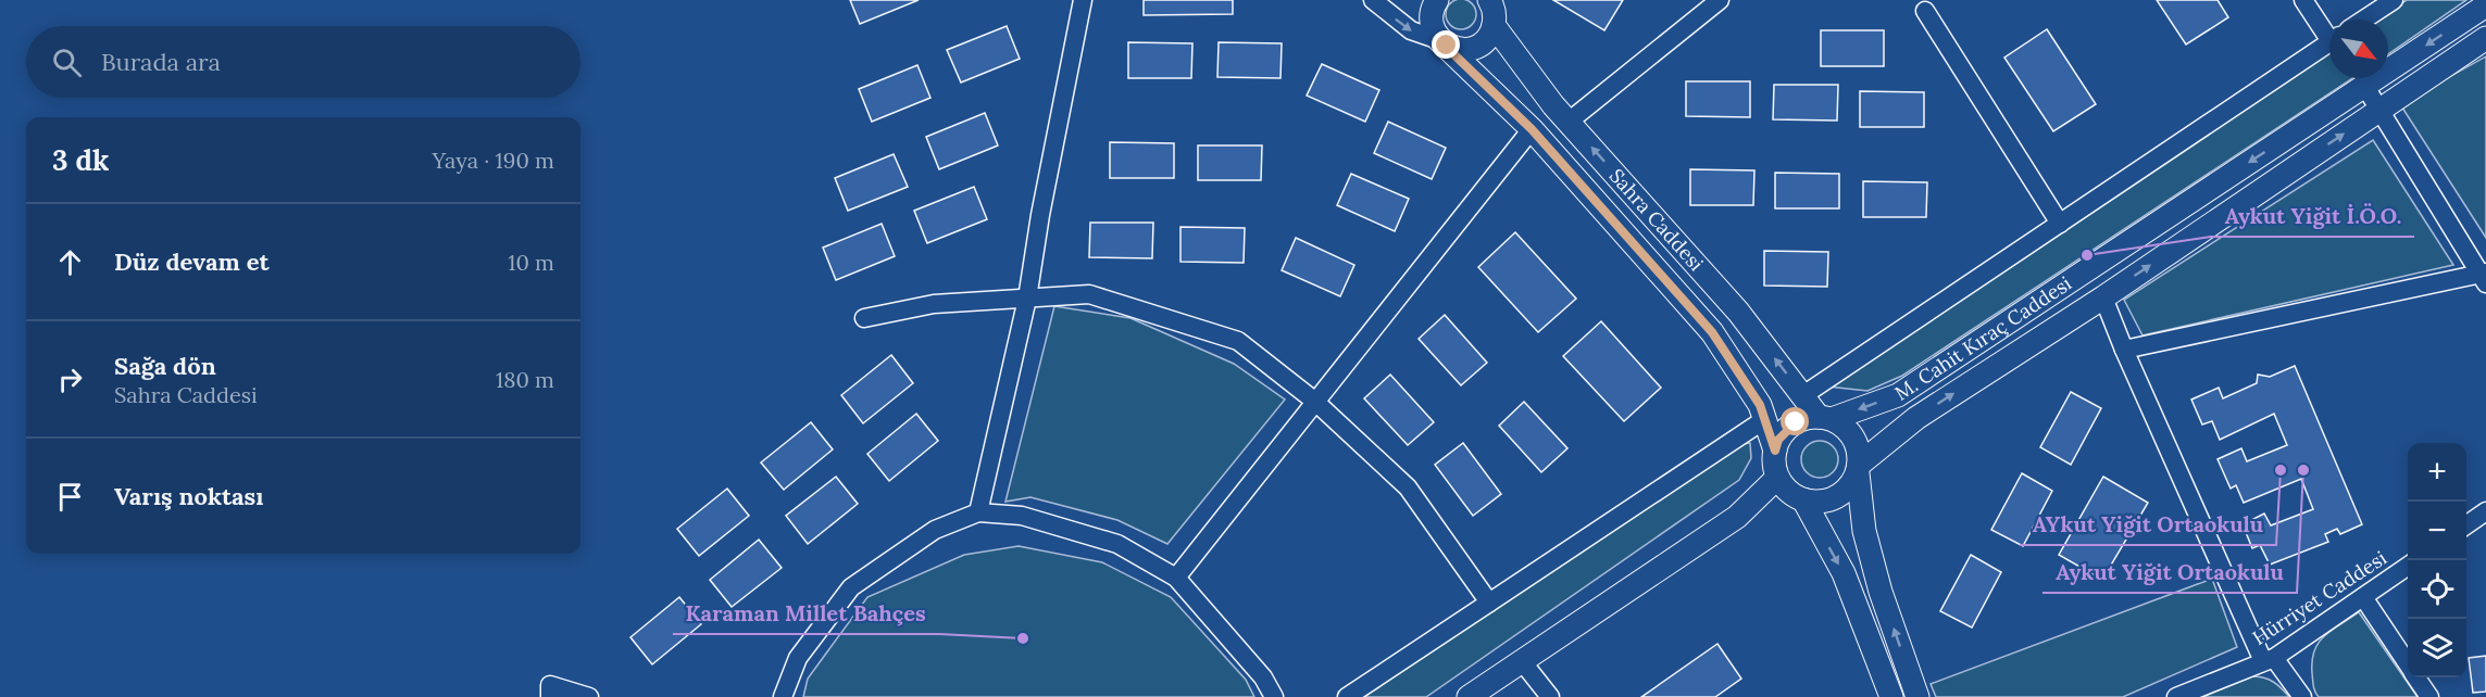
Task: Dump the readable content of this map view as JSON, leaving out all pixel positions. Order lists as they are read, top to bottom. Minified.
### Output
{"streets":{"street":["Sahra Caddesi","M. Cahit Kıraç Caddesi","Hürriyet Caddesi"]},"crossings":[["Sahra Caddesi","M. Cahit Kıraç Caddesi"]],"places":["Aykut Yiğit İ.Ö.O.","AYkut Yiğit Ortaokulu","Aykut Yiğit Ortaokulu","Karaman Millet Bahçes"],"north":"bottom right","page":{"search":"Burada ara","heading":["3 dk","Yaya · 190 m"],"list":[["Düz devam et","10 m"],["Sağa dön","Sahra Caddesi","180 m"],"Varış noktası"],"map_buttons":["+","−"]}}
